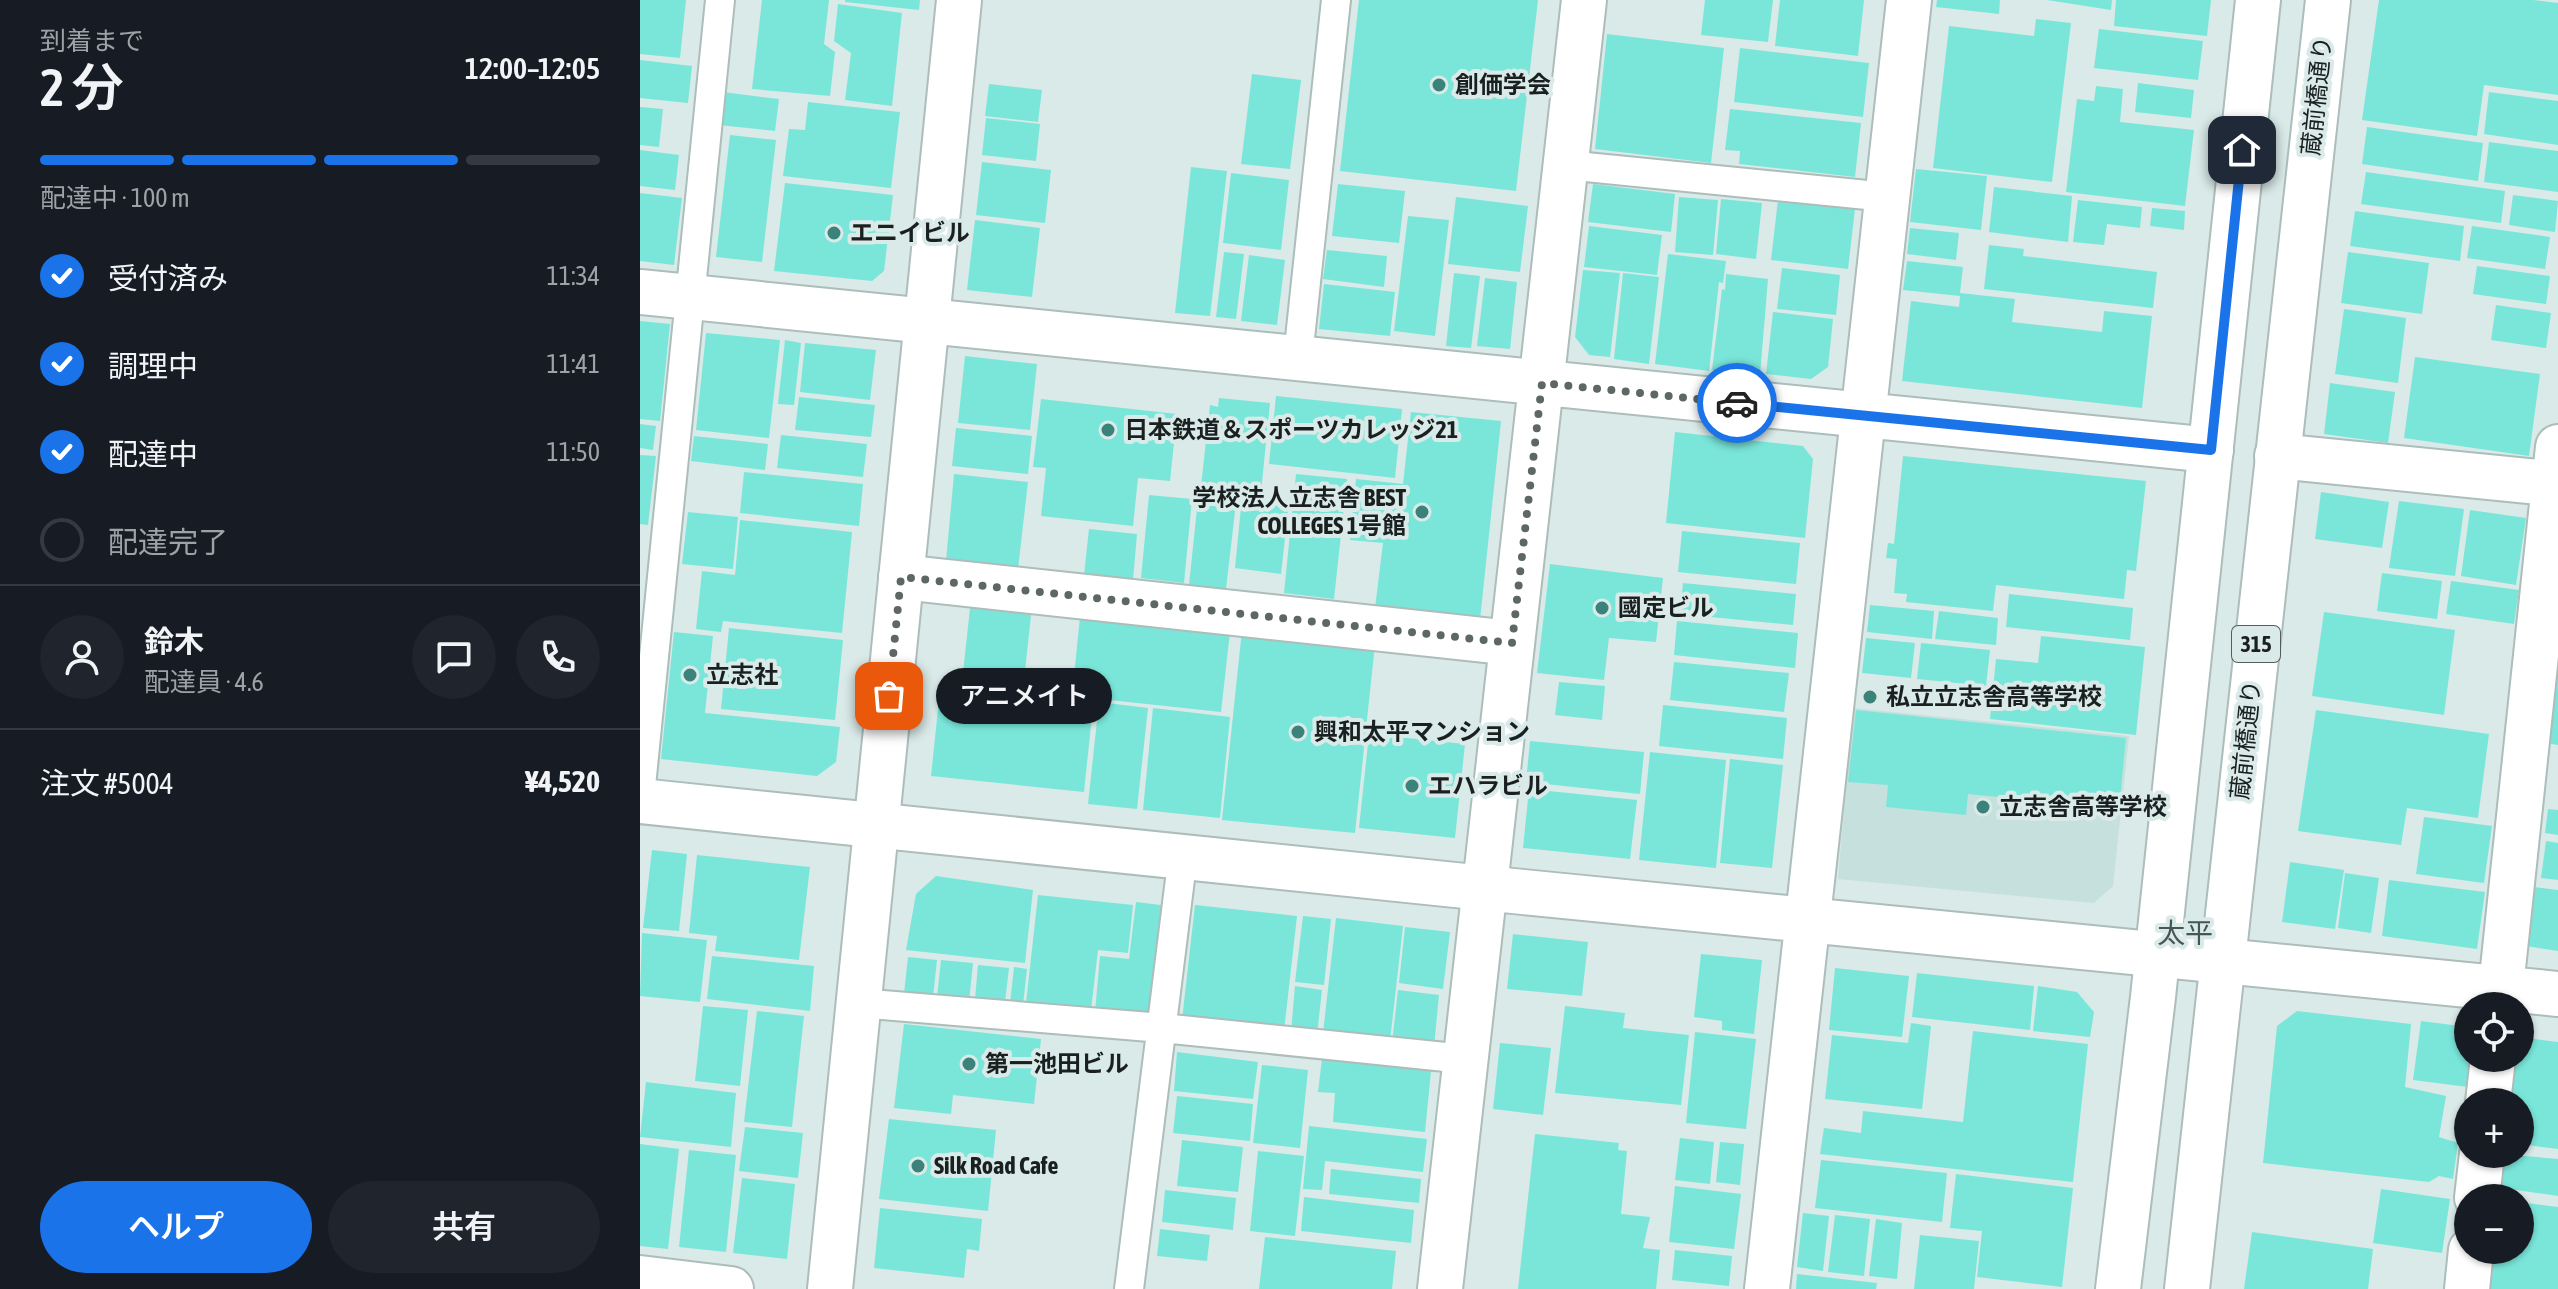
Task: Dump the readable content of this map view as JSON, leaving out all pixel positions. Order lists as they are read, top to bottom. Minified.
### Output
{"streets":{"street":["蔵前橋通り","315"]},"districts":["太平"],"places":["創価学会","エニイビル","日本鉄道＆スポーツカレッジ21","学校法人立志舎 BEST COLLEGES 1号館","國定ビル","立志社","アニメイト","私立立志舎高等学校","興和太平マンション","エハラビル","立志舎高等学校","第一池田ビル","Silk Road Cafe"],"page":{"heading":["2 分","到着まで","12:00–12:05"],"panel":["鈴木","配達員 · 4.6","注文 #5004","¥4,520"],"bar":"配達中 · 100 m","list":[["受付済み","11:34"],["調理中","11:41"],["配達中","11:50"],"配達完了"],"bubble":"アニメイト","map_buttons":["+","−"],"buttons":["ヘルプ","共有"]}}
